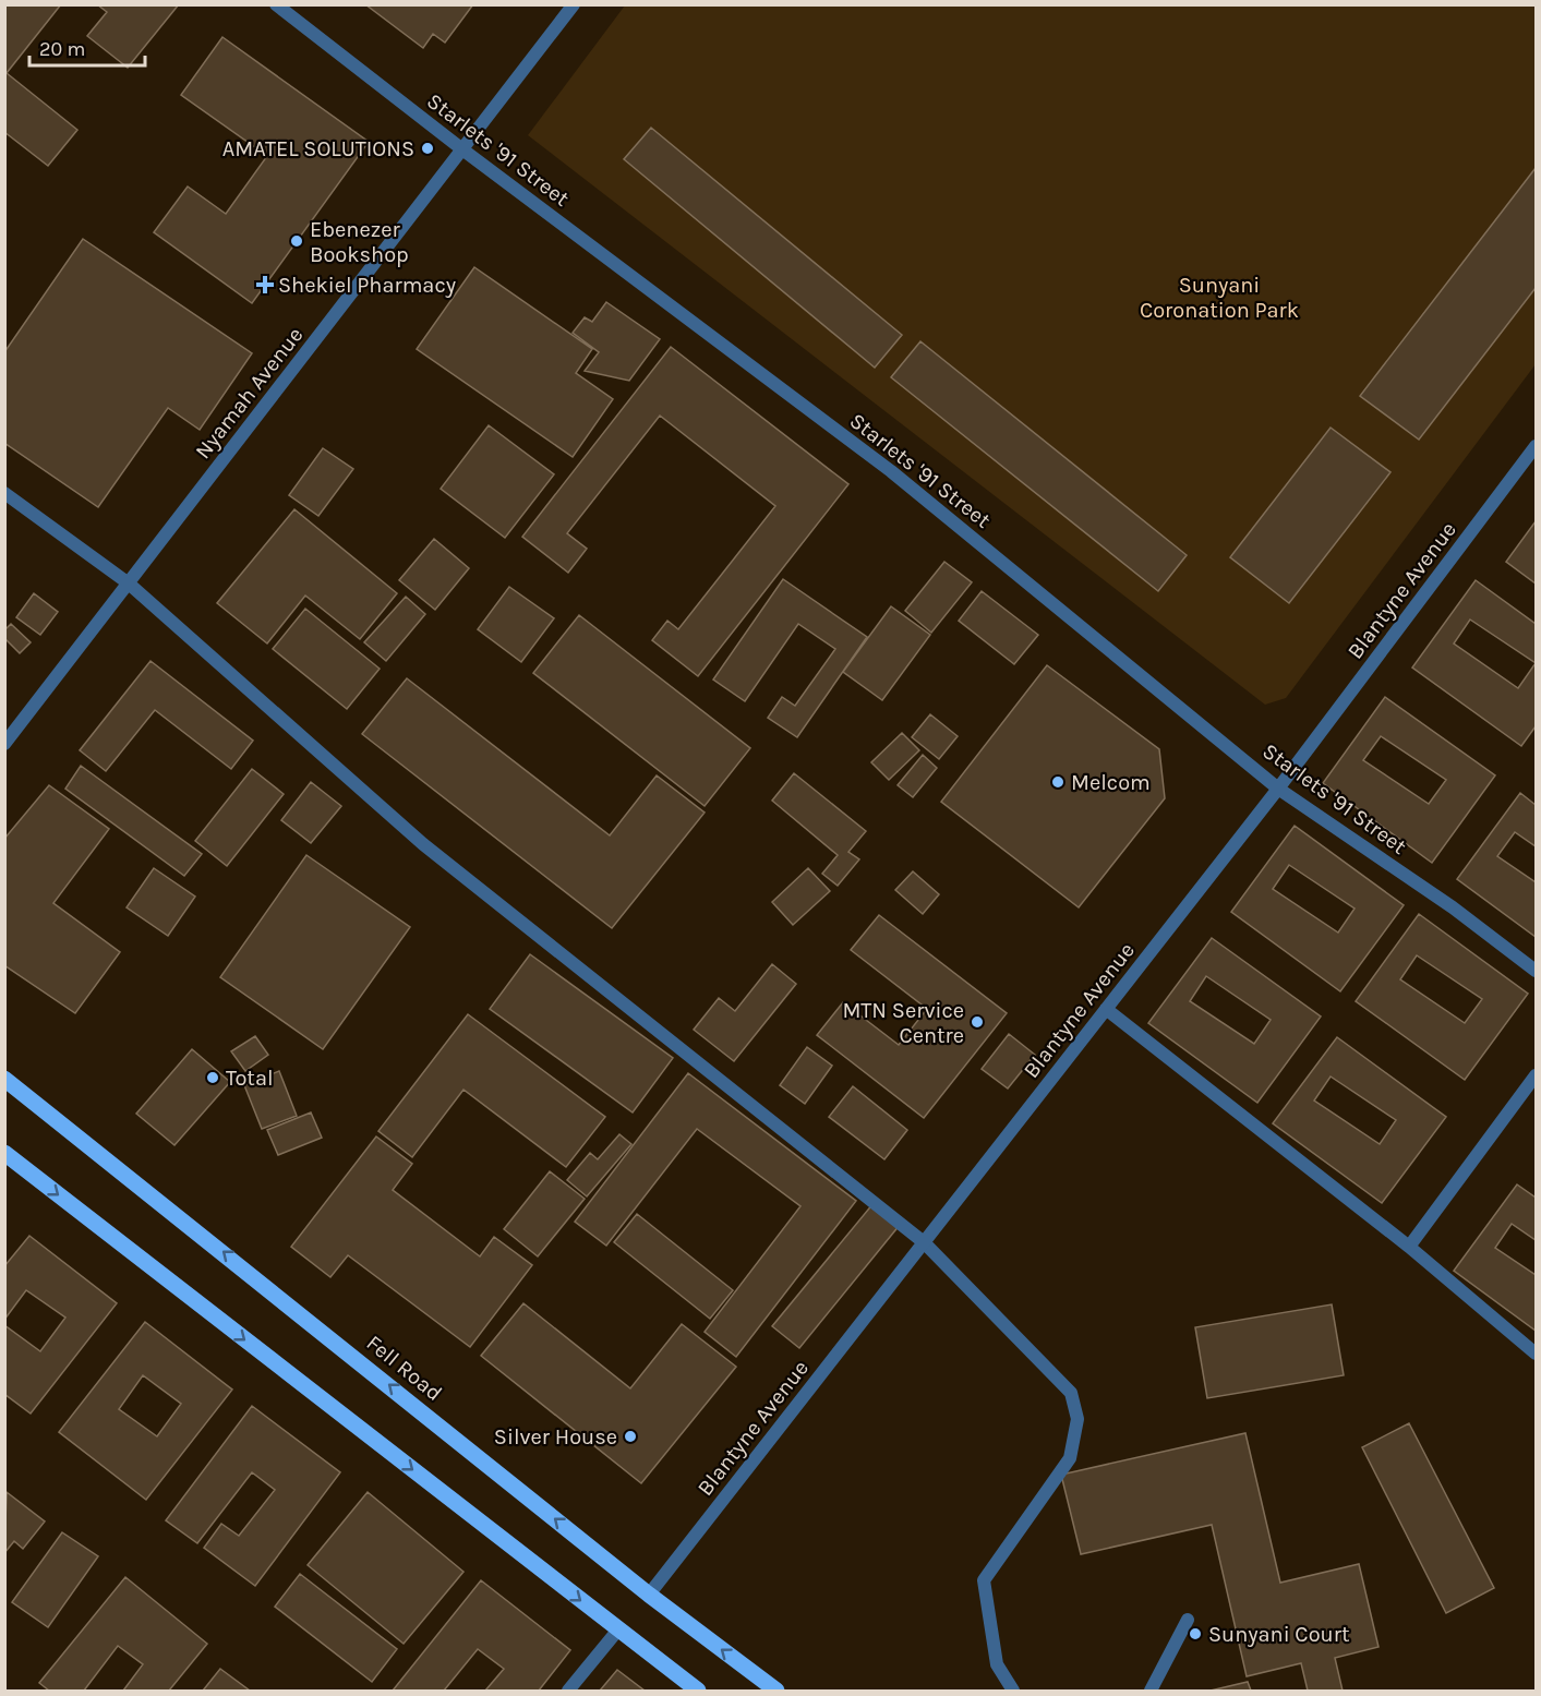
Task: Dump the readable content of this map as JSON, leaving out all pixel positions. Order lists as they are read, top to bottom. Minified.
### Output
{"streets":{"main road":["Fell Road"],"street":["Starlets '91 Street","Nyamah Avenue","Blantyne Avenue"]},"crossings":[["Starlets '91 Street","Nyamah Avenue"],["Starlets '91 Street","Blantyne Avenue"],["Blantyne Avenue","Fell Road"]],"parks":["Sunyani Coronation Park"],"places":{"other":["AMATEL SOLUTIONS","Ebenezer Bookshop","Melcom","MTN Service Centre","Total","Silver House","Sunyani Court"],"health":["Shekiel Pharmacy"]},"scale_bar":"20 m"}
